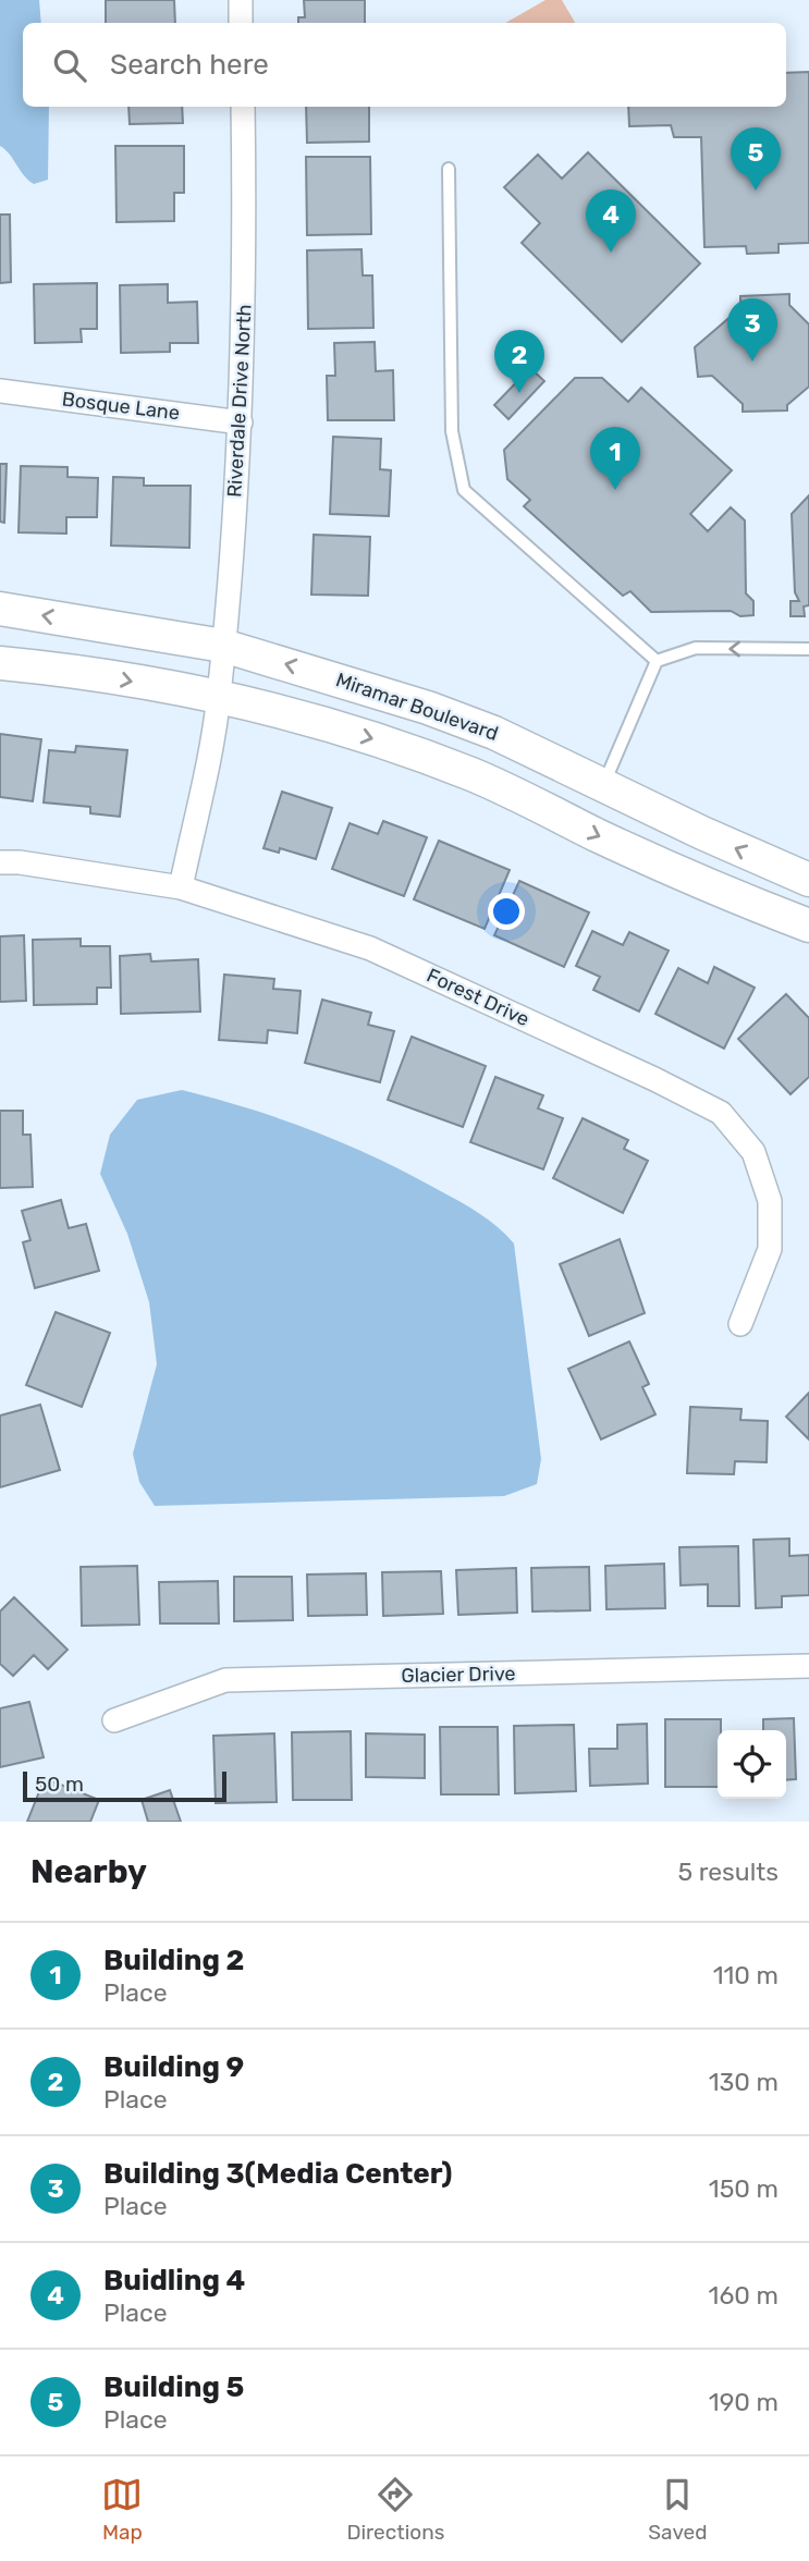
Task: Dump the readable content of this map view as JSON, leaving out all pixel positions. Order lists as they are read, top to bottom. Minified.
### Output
{"streets":{"street":["Riverdale Drive North","Bosque Lane","Miramar Boulevard","Forest Drive","Glacier Drive"]},"crossings":[["Riverdale Drive North","Bosque Lane"],["Riverdale Drive North","Miramar Boulevard"],["Riverdale Drive North","Forest Drive"]],"scale_bar":"50 m","page":{"search":"Search here","pins":["5","4","3","2","1"],"scale":"50 m","heading":["Nearby","5 results"],"list":[{"mark":"1","name":"Building 2","note":"Place","value":"110 m"},{"mark":"2","name":"Building 9","note":"Place","value":"130 m"},{"mark":"3","name":"Building 3(Media Center)","note":"Place","value":"150 m"},{"mark":"4","name":"Buidling 4","note":"Place","value":"160 m"},{"mark":"5","name":"Building 5","note":"Place","value":"190 m"}],"nav":["Map","Directions","Saved"]}}
